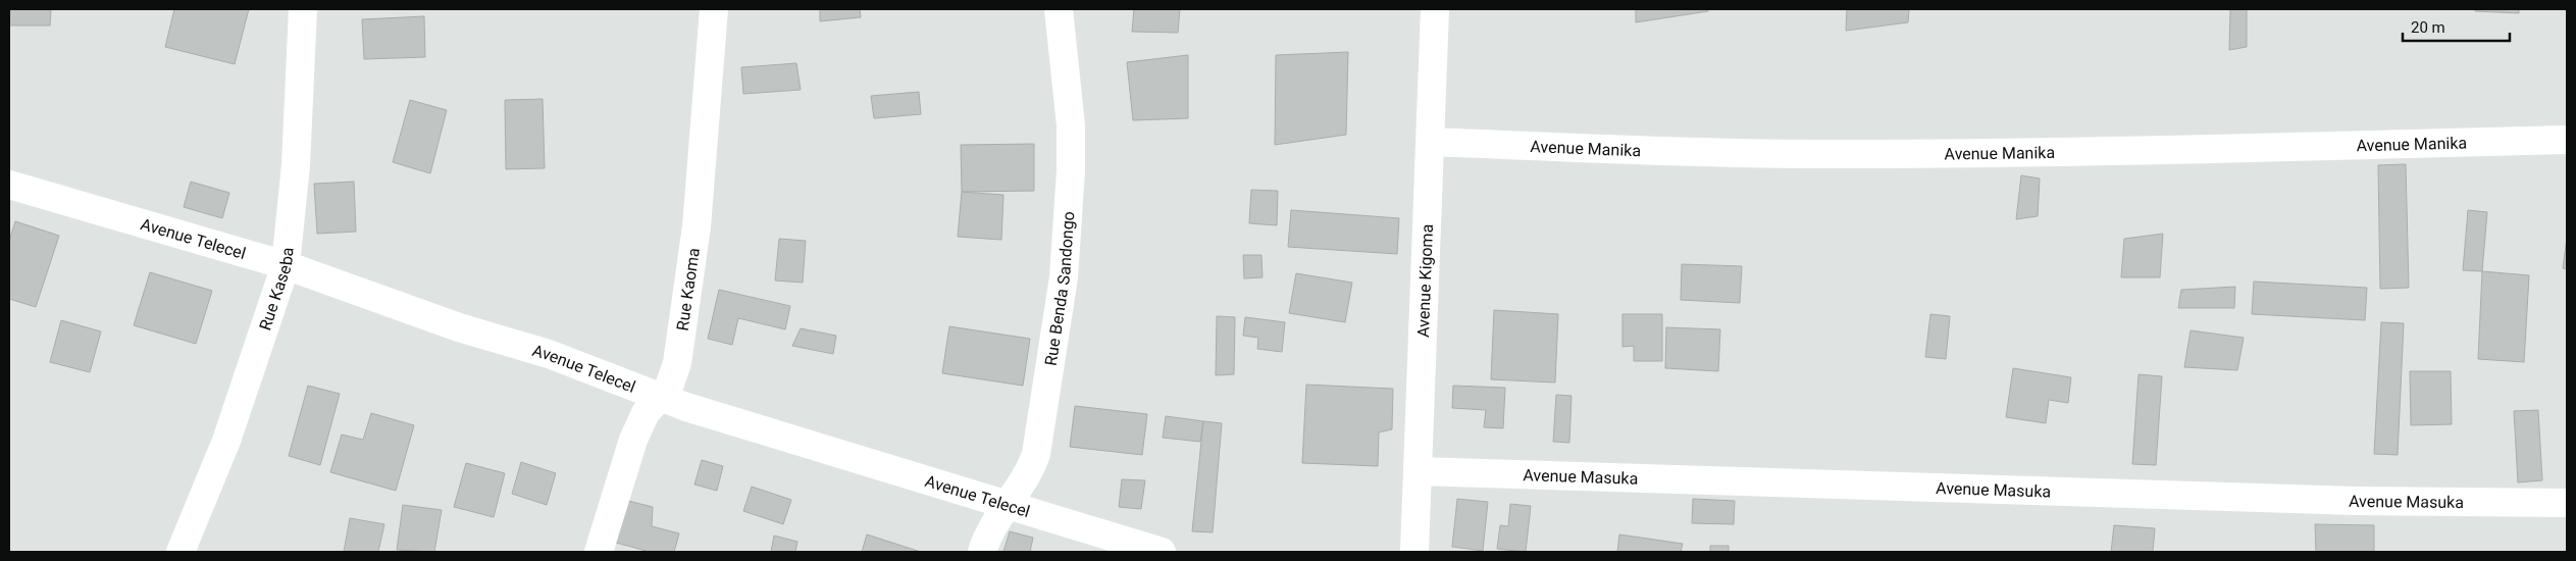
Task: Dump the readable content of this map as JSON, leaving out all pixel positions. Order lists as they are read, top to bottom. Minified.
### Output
{"streets":{"street":["Avenue Manika","Avenue Telecel","Avenue Kigoma","Rue Kaseba","Rue Benda Sandongo","Rue Kaoma","Avenue Masuka"]},"crossings":[["Avenue Manika","Avenue Kigoma"],["Avenue Telecel","Rue Kaseba"],["Avenue Telecel","Rue Benda Sandongo"],["Avenue Telecel","Rue Kaoma"],["Avenue Kigoma","Avenue Masuka"]],"scale_bar":"20 m"}
